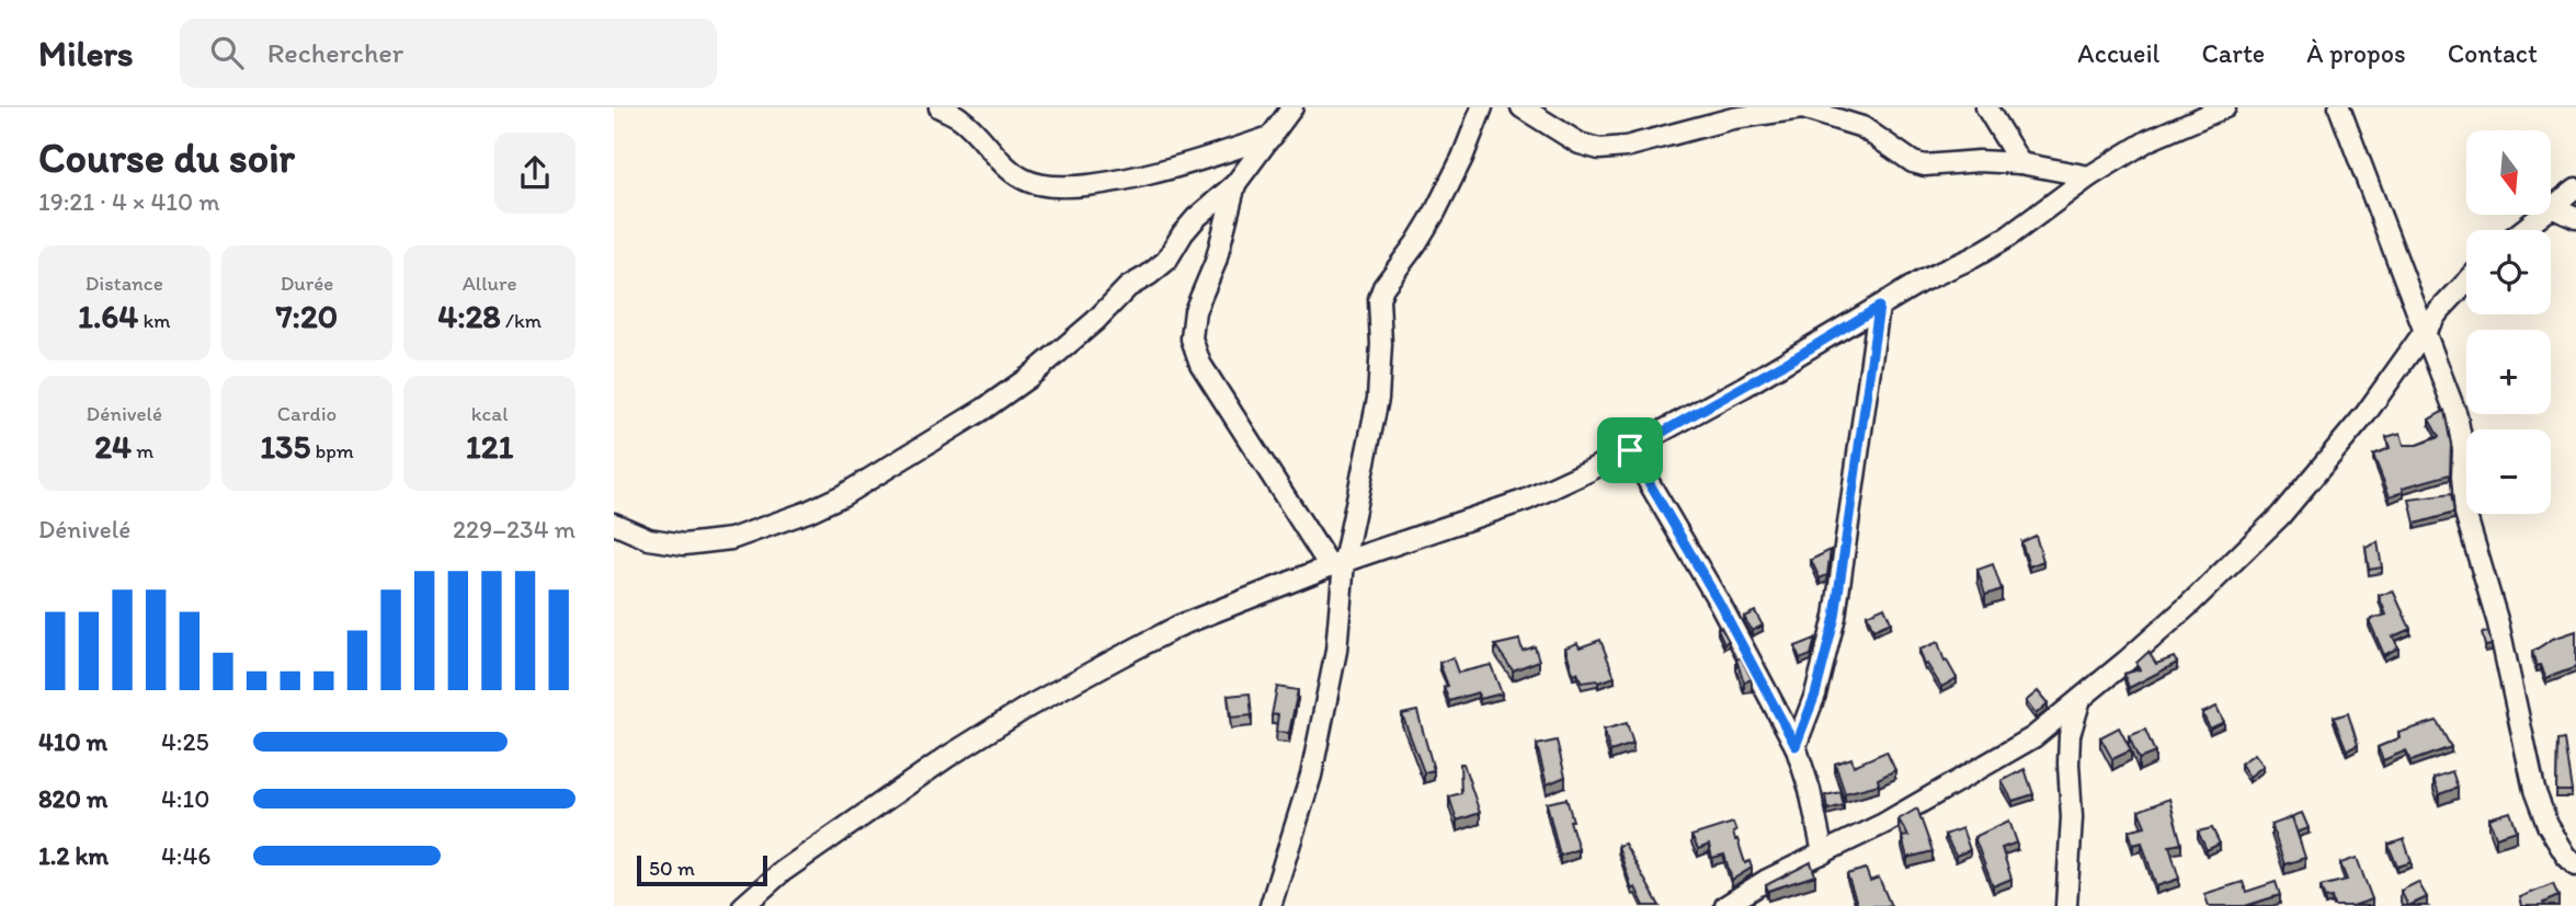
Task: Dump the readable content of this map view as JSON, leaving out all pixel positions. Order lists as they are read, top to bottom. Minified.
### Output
{"scale_bar":"50 m","north":"bottom","page":{"header":"Milers","search":"Rechercher","nav":["Accueil","Carte","À propos","Contact"],"heading":["Course du soir","19:21 · 4 × 410 m"],"map_buttons":["+","−"],"stats":[["Distance","1.64 km"],["Durée","7:20"],["Allure","4:28 /km"],["Dénivelé","24 m"],["Cardio","135 bpm"],["kcal","121"]],"chart":["Dénivelé","229–234 m"],"list":[{"name":"410 m","note":"4:25"},{"name":"820 m","note":"4:10"},{"name":"1.2 km","note":"4:46"}],"scale":"50 m"}}
